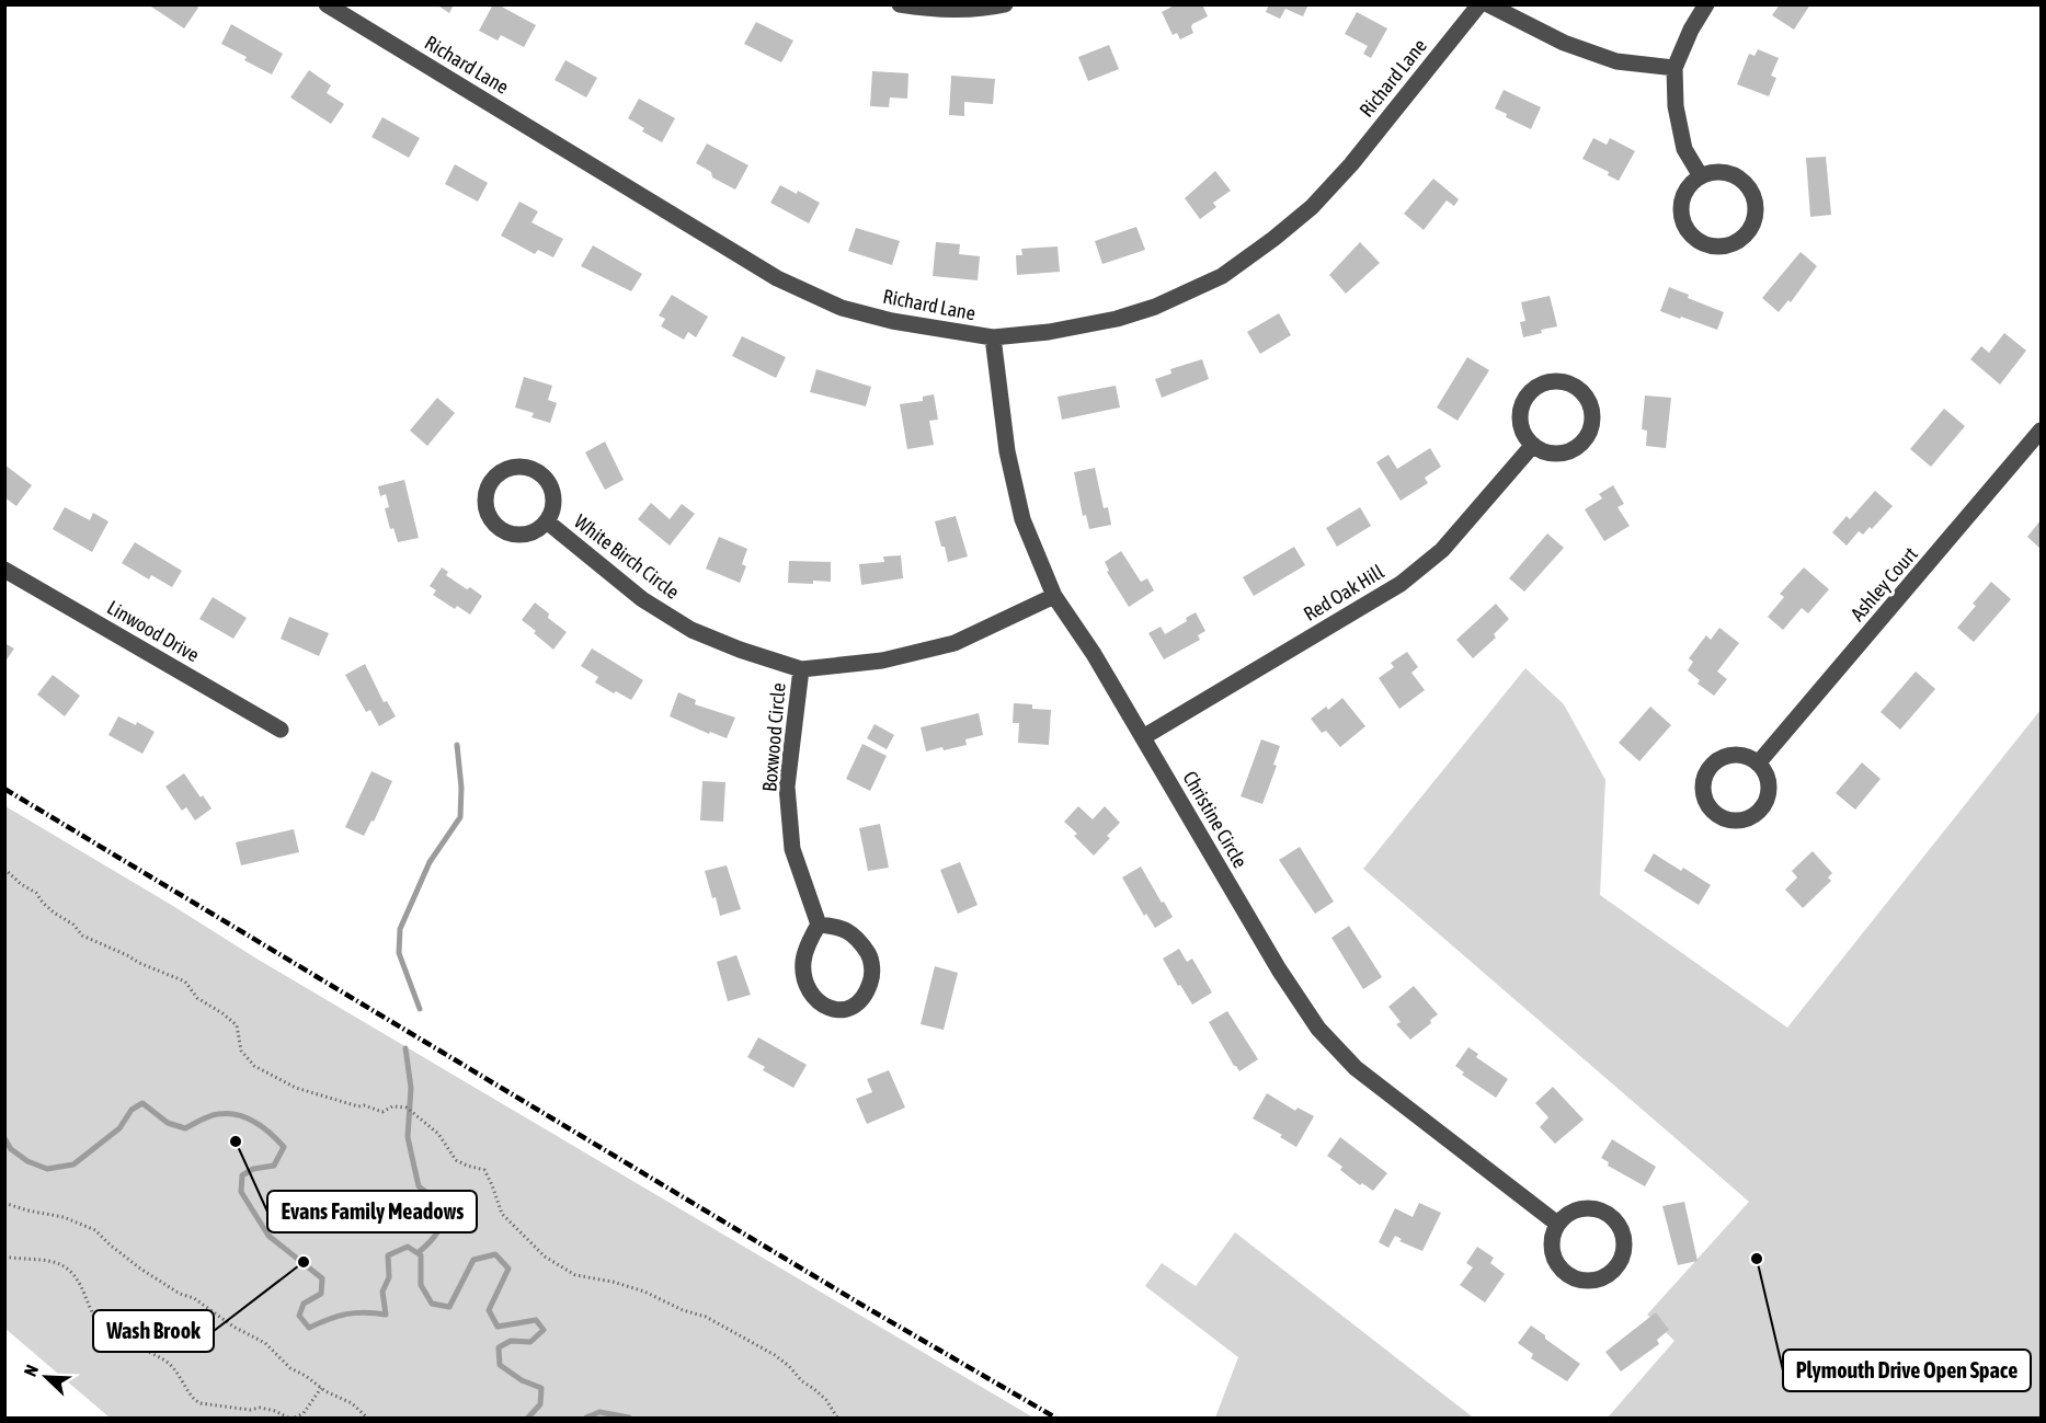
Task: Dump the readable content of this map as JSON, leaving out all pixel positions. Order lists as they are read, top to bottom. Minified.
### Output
{"streets":{"street":["Richard Lane","White Birch Circle","Ashley Court","Red Oak Hill","Linwood Drive","Boxwood Circle","Christine Circle"]},"crossings":[["Richard Lane","Christine Circle"],["White Birch Circle","Boxwood Circle"],["White Birch Circle","Christine Circle"],["Red Oak Hill","Christine Circle"]],"places":["Evans Family Meadows","Plymouth Drive Open Space","Wash Brook"],"north":"top left"}
